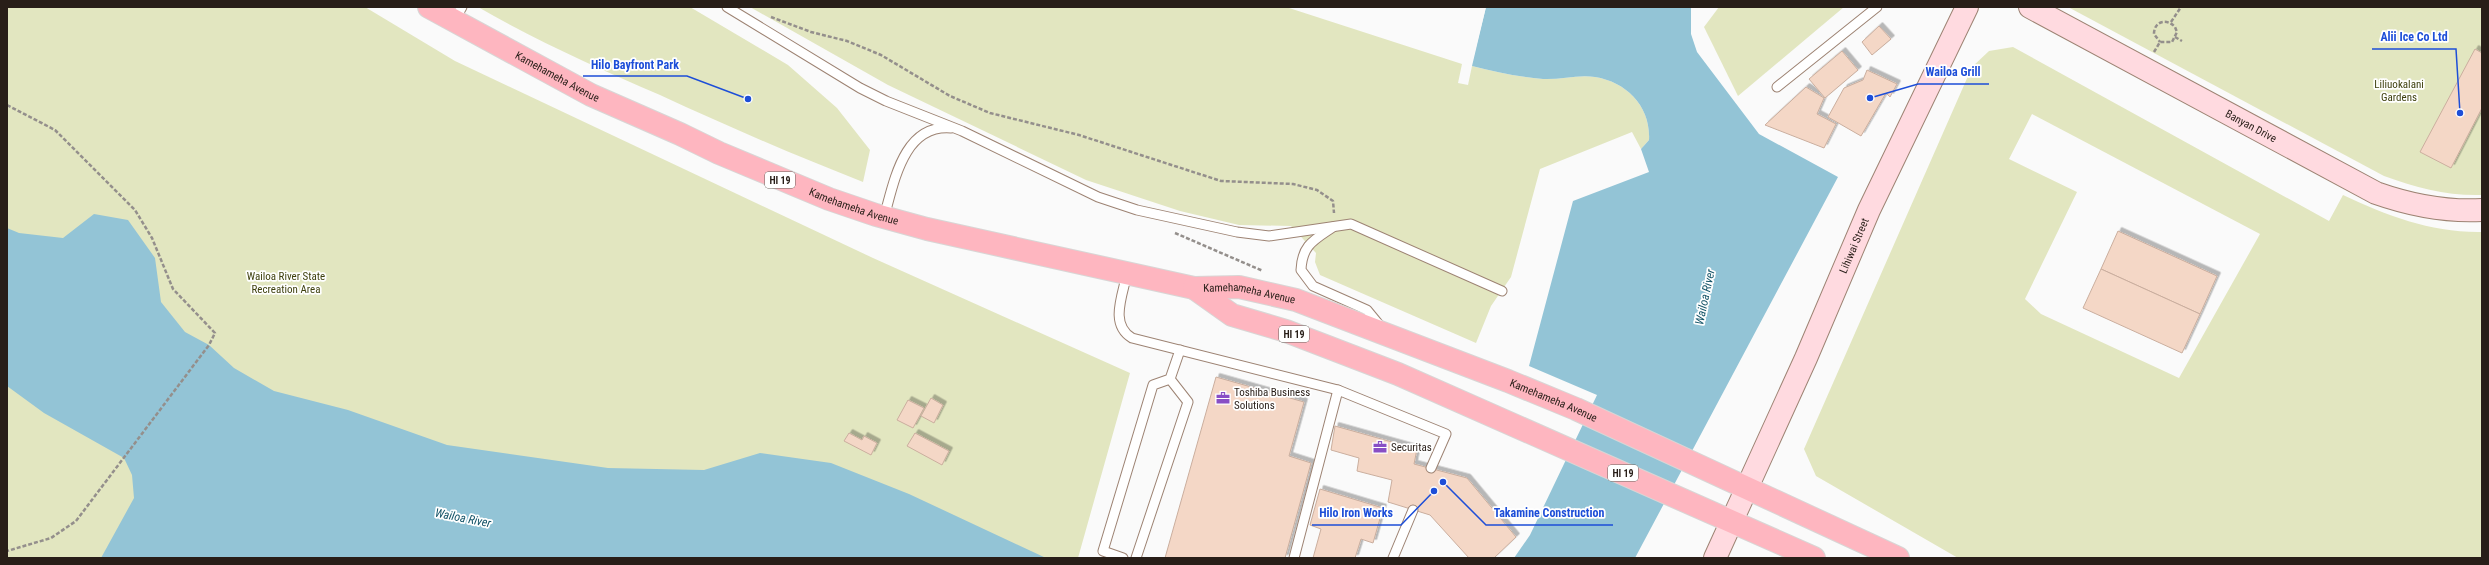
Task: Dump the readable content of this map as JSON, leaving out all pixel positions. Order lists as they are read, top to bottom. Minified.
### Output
{"streets":{"main road":["Kamehameha Avenue","HI 19"],"street":["Banyan Drive","Lihiwai Street"]},"crossings":[["Kamehameha Avenue","Lihiwai Street"]],"water":["Wailoa River"],"parks":["Liliuokalani Gardens","Wailoa River State Recreation Area"],"places":{"other":["Wailoa Grill","Hilo Bayfront Park","Alii Ice Co Ltd","Takamine Construction","Hilo Iron Works"],"office":["Toshiba Business Solutions","Securitas"]}}
